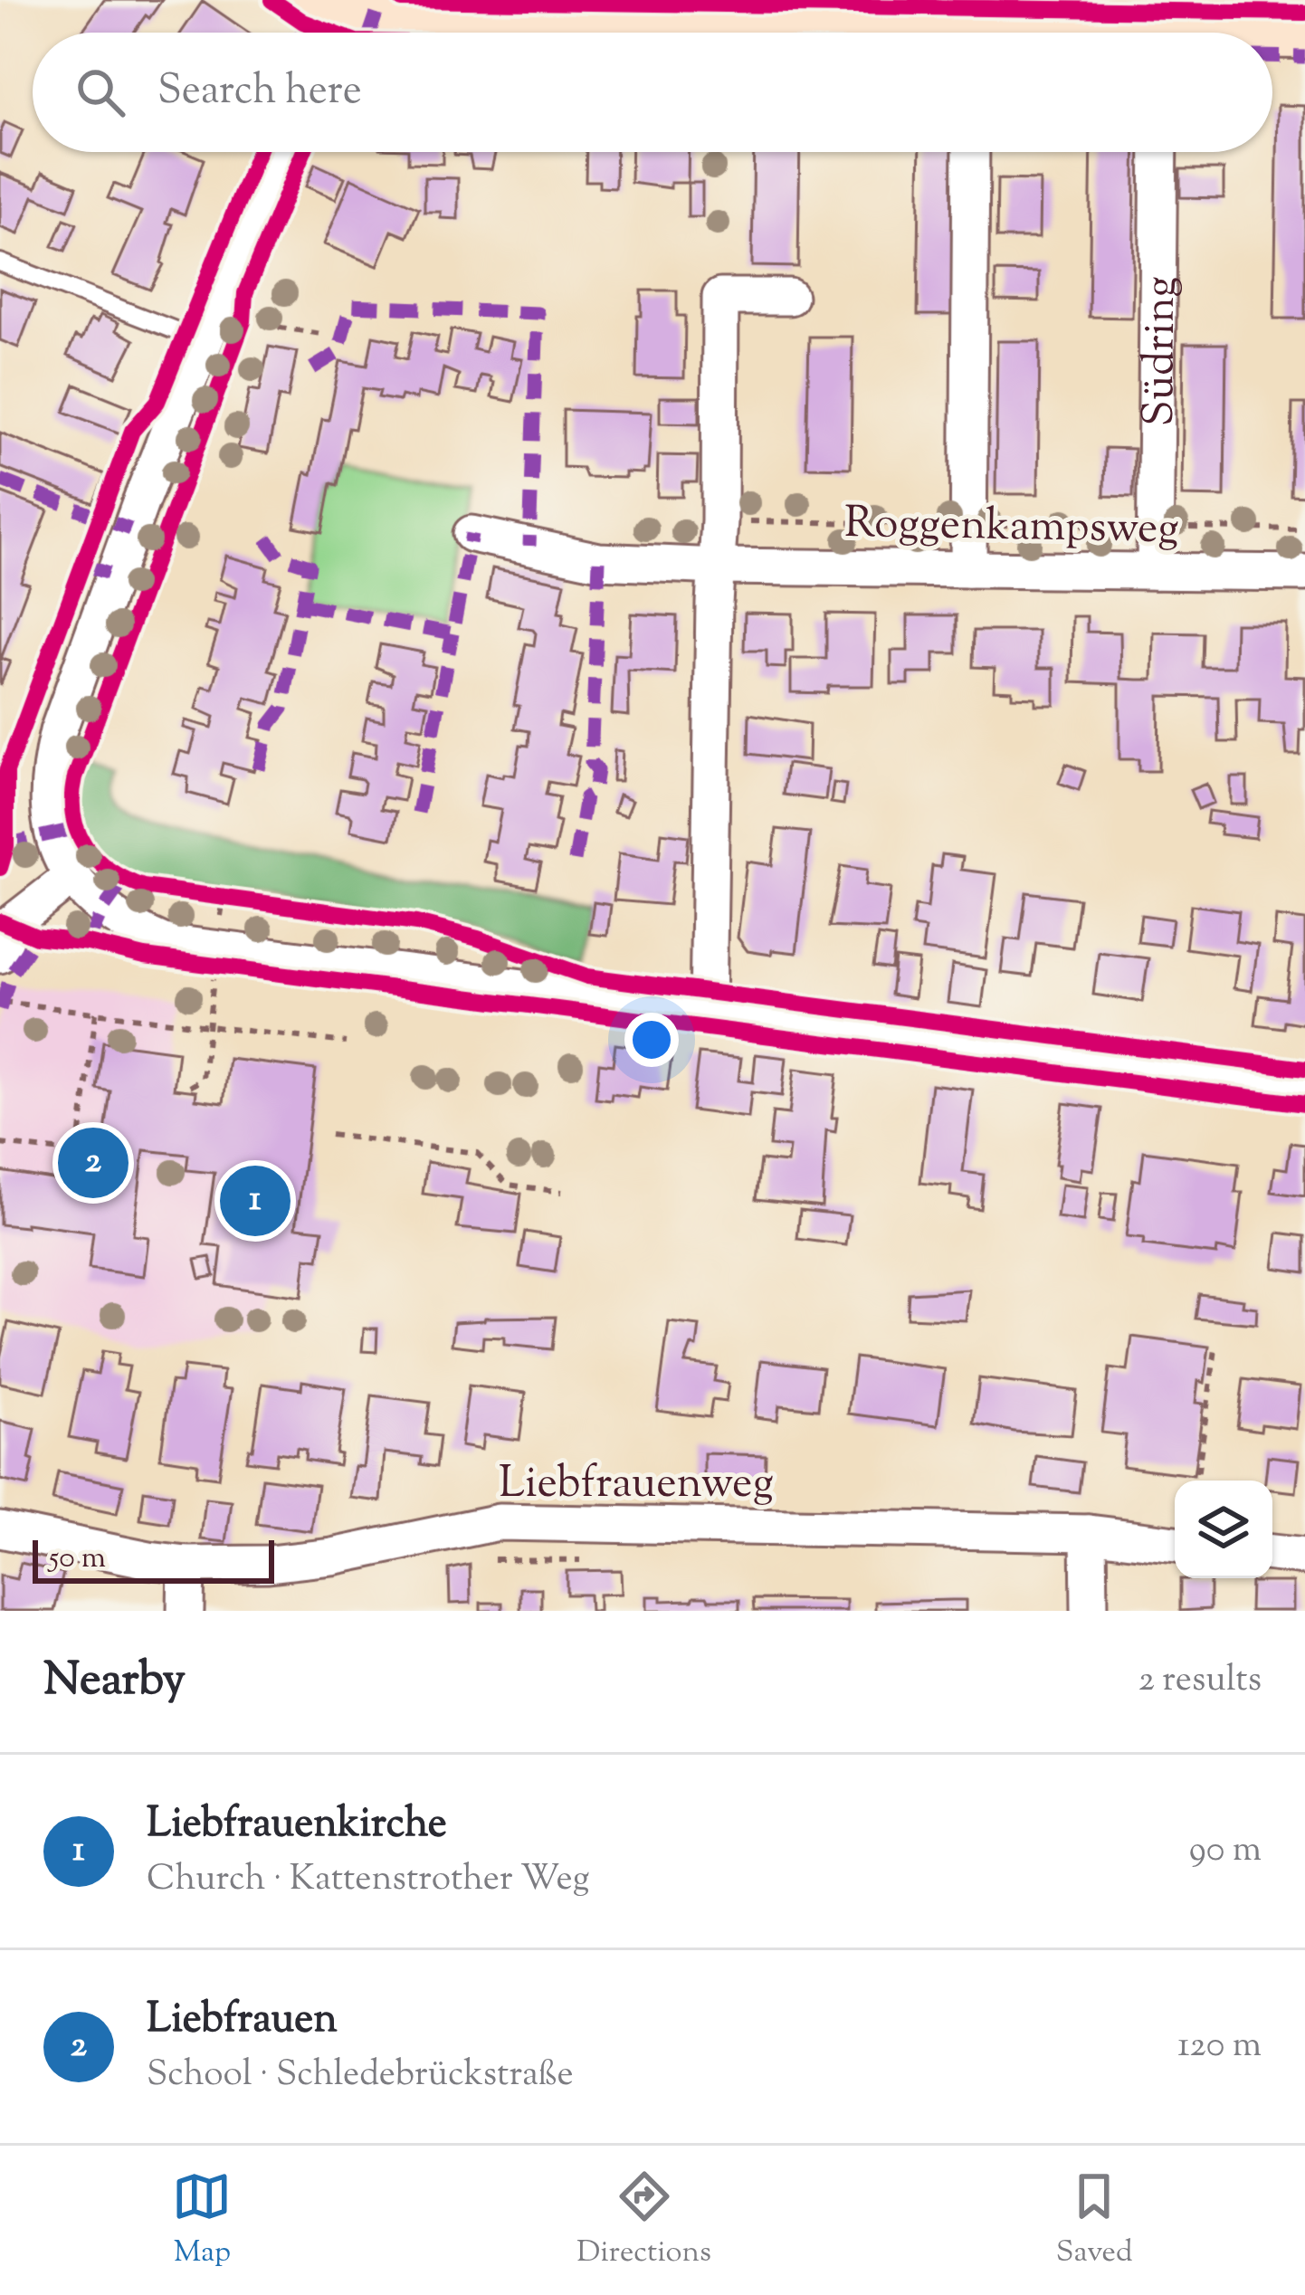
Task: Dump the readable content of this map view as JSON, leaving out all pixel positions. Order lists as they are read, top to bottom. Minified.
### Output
{"streets":{"street":["Südring","Roggenkampsweg","Liebfrauenweg"]},"crossings":[["Südring","Roggenkampsweg"]],"scale_bar":"50 m","page":{"search":"Search here","pins":["2","1"],"scale":"50 m","heading":["Nearby","2 results"],"list":[{"mark":"1","name":"Liebfrauenkirche","note":"Church · Kattenstrother Weg","value":"90 m"},{"mark":"2","name":"Liebfrauen","note":"School · Schledebrückstraße","value":"120 m"}],"nav":["Map","Directions","Saved"]}}
